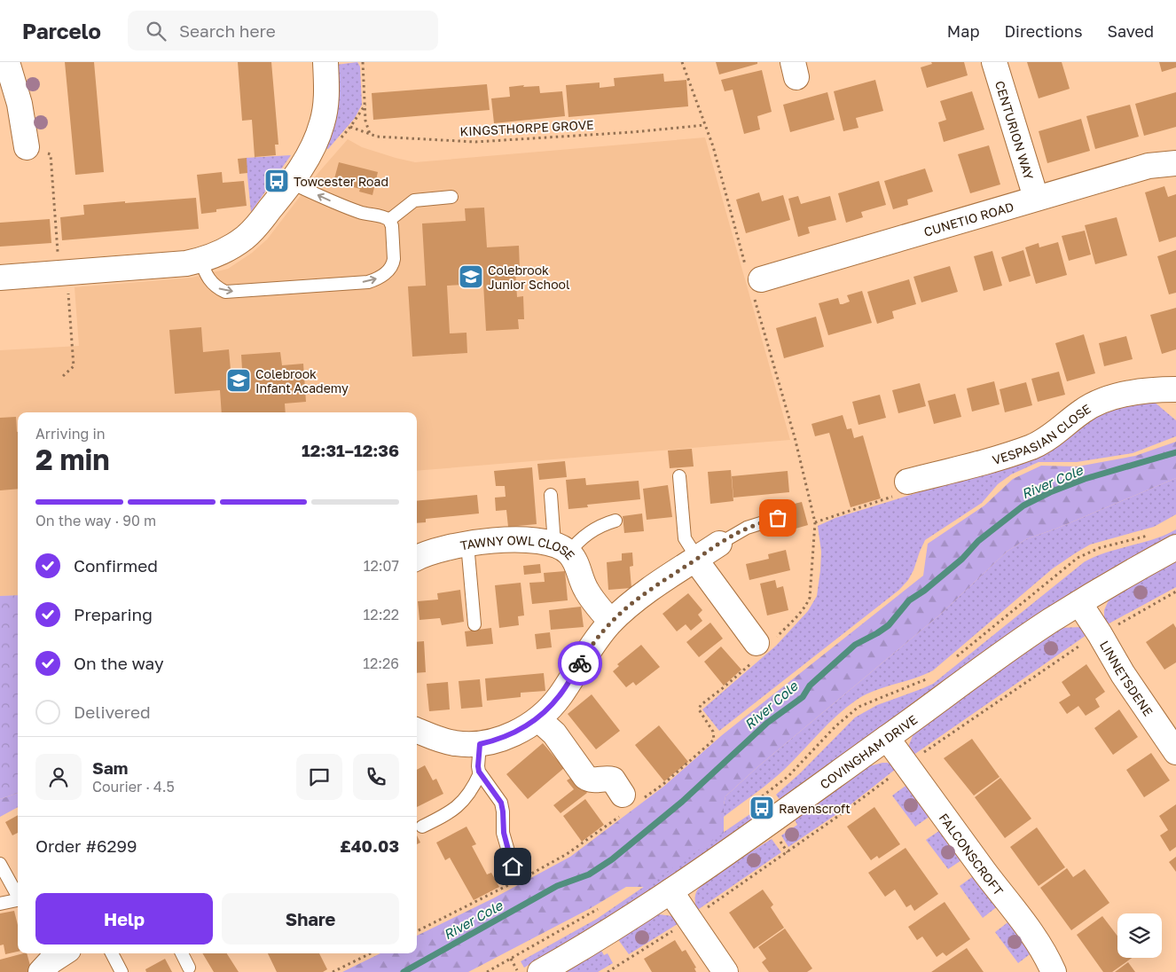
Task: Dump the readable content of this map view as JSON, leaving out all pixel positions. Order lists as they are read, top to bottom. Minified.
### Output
{"streets":{"street":["CENTURION WAY","CUNETIO ROAD","VESPASIAN CLOSE","TAWNY OWL CLOSE","LINNETSDENE","COVINGHAM DRIVE","FALCONSCROFT"],"path":["KINGSTHORPE GROVE"]},"crossings":[["CENTURION WAY","CUNETIO ROAD"],["LINNETSDENE","COVINGHAM DRIVE"],["COVINGHAM DRIVE","FALCONSCROFT"]],"water":["River Cole"],"places":{"bus stop":["Towcester Road","Ravenscroft"],"school or university":["Colebrook Junior School","Colebrook Infant Academy"]},"page":{"header":"Parcelo","search":"Search here","nav":["Map","Directions","Saved"],"heading":["2 min","Arriving in","12:31–12:36"],"panel":["Sam","Courier · 4.5","Order #6299","£40.03"],"bar":"On the way · 90 m","list":[["Confirmed","12:07"],["Preparing","12:22"],["On the way","12:26"],"Delivered"],"buttons":["Help","Share"]}}
